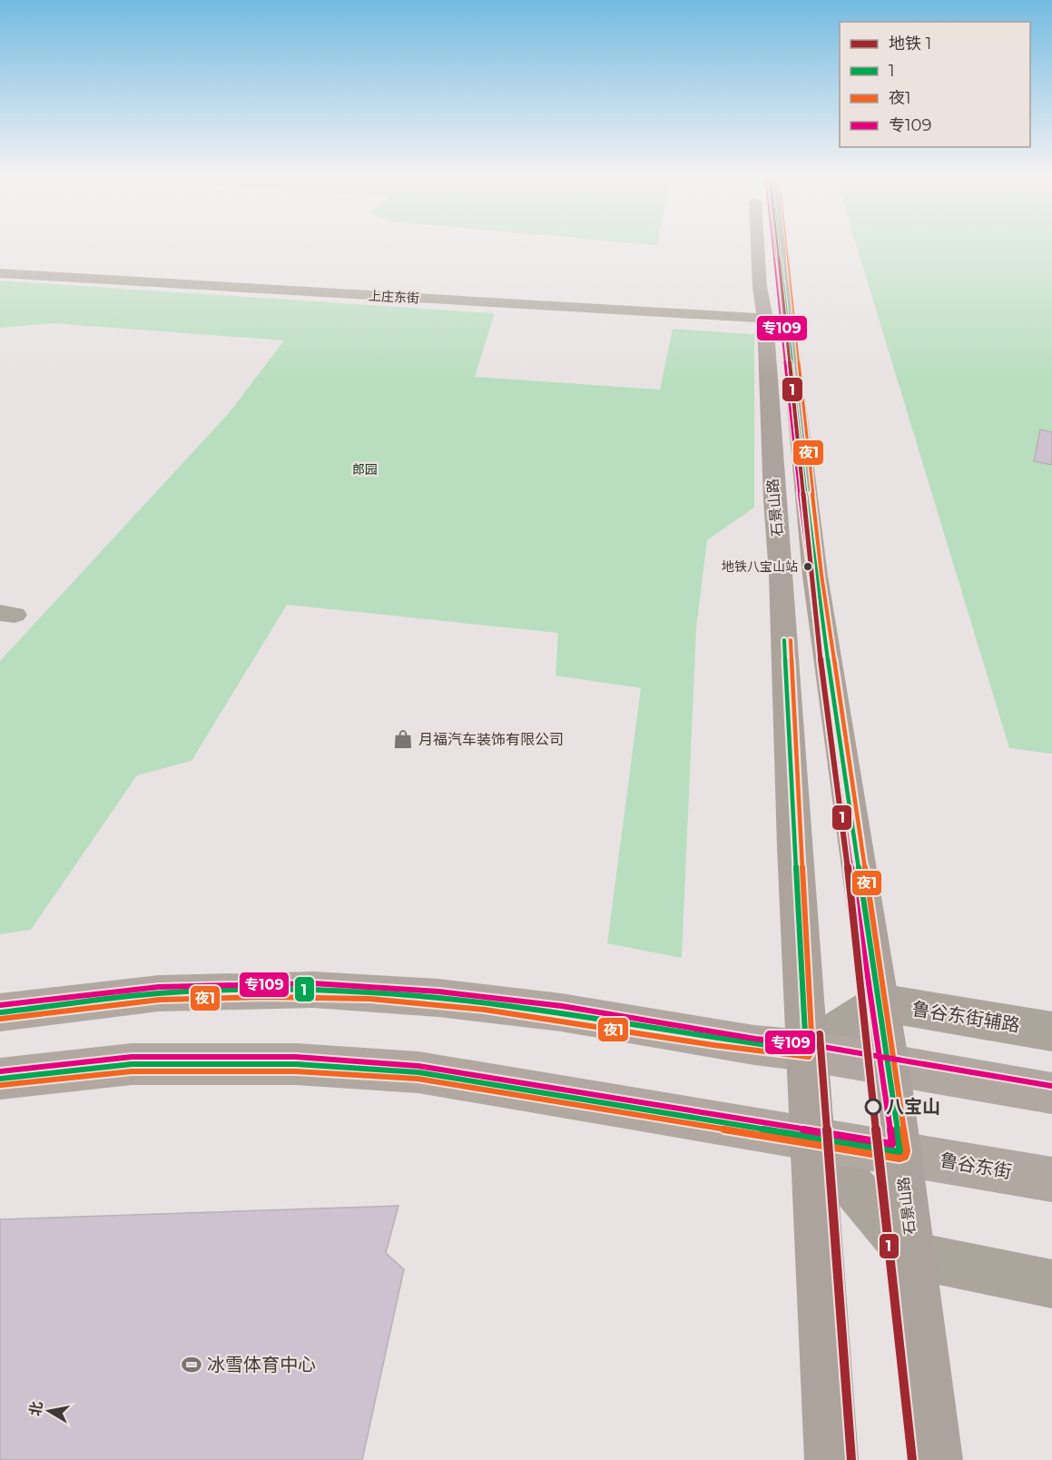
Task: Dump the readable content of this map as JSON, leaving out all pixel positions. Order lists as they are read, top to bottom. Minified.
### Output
{"streets":{"highway":["石景山路"],"main road":["上庄东街","鲁谷东街辅路","鲁谷东街"]},"crossings":[["上庄东街","石景山路"],["石景山路","鲁谷东街辅路"],["石景山路","鲁谷东街"]],"parks":["郎园"],"places":{"other":["地铁八宝山站","八宝山"],"shop":["月福汽车装饰有限公司"],"sports":["冰雪体育中心"]},"lines":["metro line 1","transit line 1","transit line 夜1","transit line 专109"],"legend":["地铁 1","1","夜1","专109"],"north":"left"}
